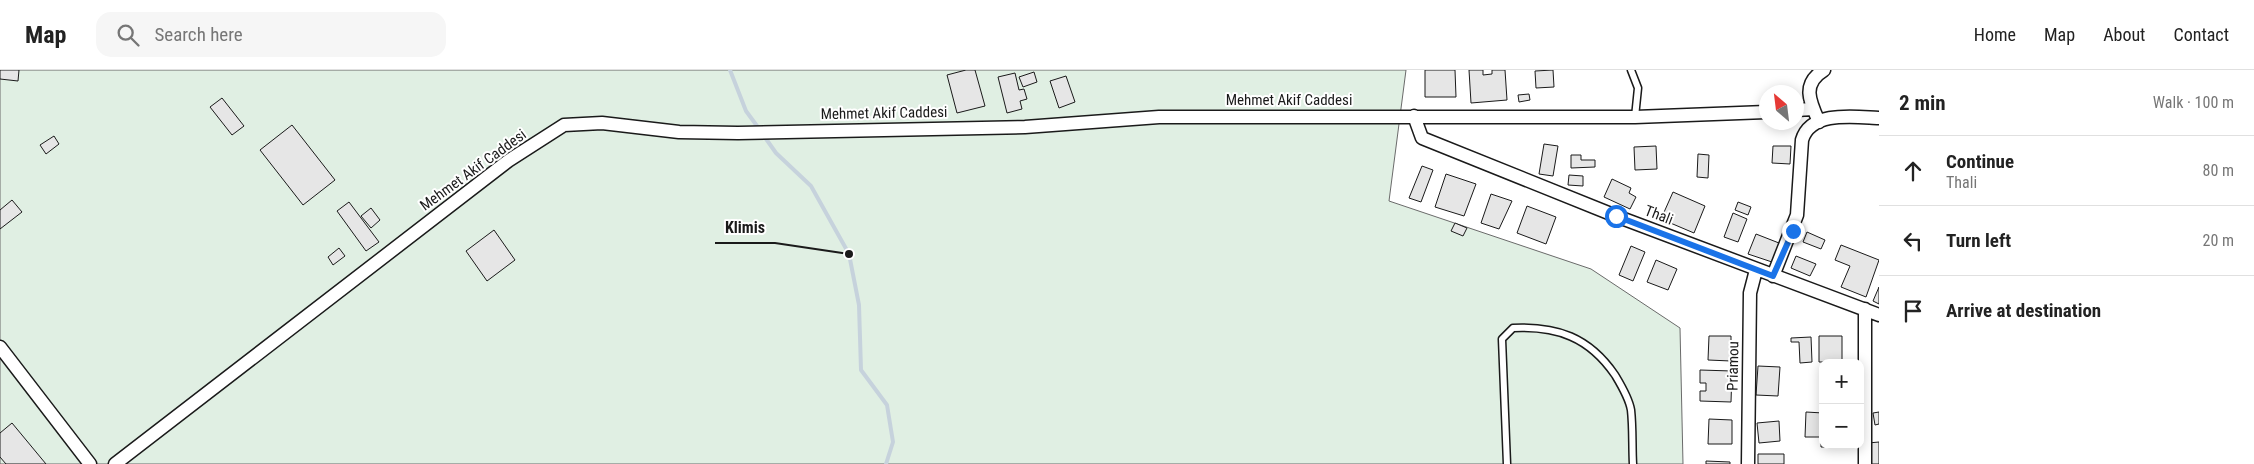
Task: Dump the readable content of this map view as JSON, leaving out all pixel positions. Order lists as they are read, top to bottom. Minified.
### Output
{"streets":{"street":["Mehmet Akif Caddesi","Thali","Priamou"]},"crossings":[["Mehmet Akif Caddesi","Thali"],["Thali","Priamou"]],"places":["Klimis"],"north":"top left","page":{"header":"Map","search":"Search here","nav":["Home","Map","About","Contact"],"heading":["2 min","Walk · 100 m"],"list":[["Continue","Thali","80 m"],["Turn left","20 m"],"Arrive at destination"],"map_buttons":["+","−"]}}
